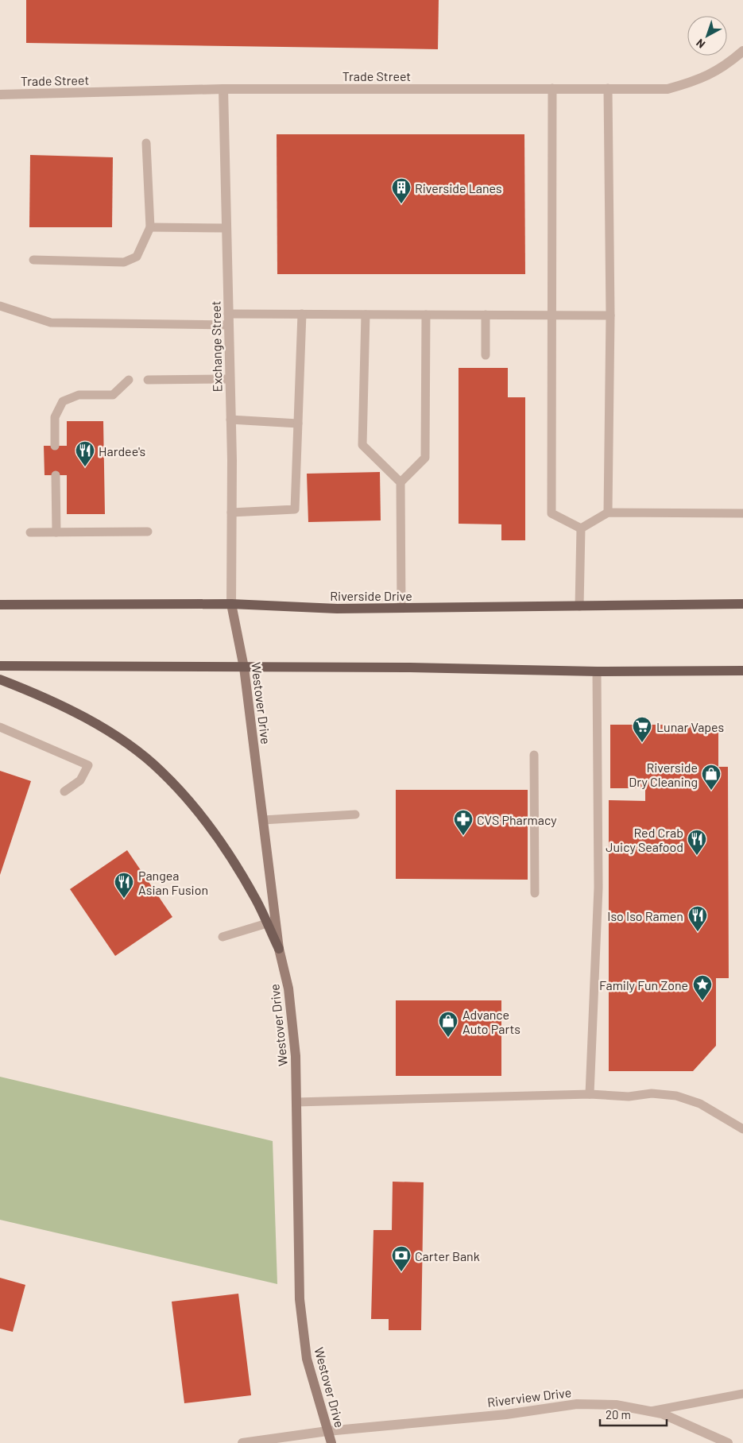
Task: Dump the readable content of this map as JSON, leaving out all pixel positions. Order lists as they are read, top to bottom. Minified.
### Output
{"streets":{"main road":["Riverside Drive","Westover Drive"],"street":["Trade Street","Exchange Street","Riverview Drive"]},"crossings":[["Trade Street","Exchange Street"],["Exchange Street","Riverside Drive"],["Exchange Street","Westover Drive"],["Riverside Drive","Westover Drive"],["Westover Drive","Riverview Drive"]],"places":{"building":["Riverside Lanes"],"restaurant":["Hardee's","Red Crab Juicy Seafood","Pangea Asian Fusion","Iso Iso Ramen"],"supermarket":["Lunar Vapes"],"shop":["Riverside Dry Cleaning","Advance Auto Parts"],"pharmacy":["CVS Pharmacy"],"place":["Family Fun Zone"],"bank":["Carter Bank"]},"scale_bar":"20 m","north":"bottom left"}
